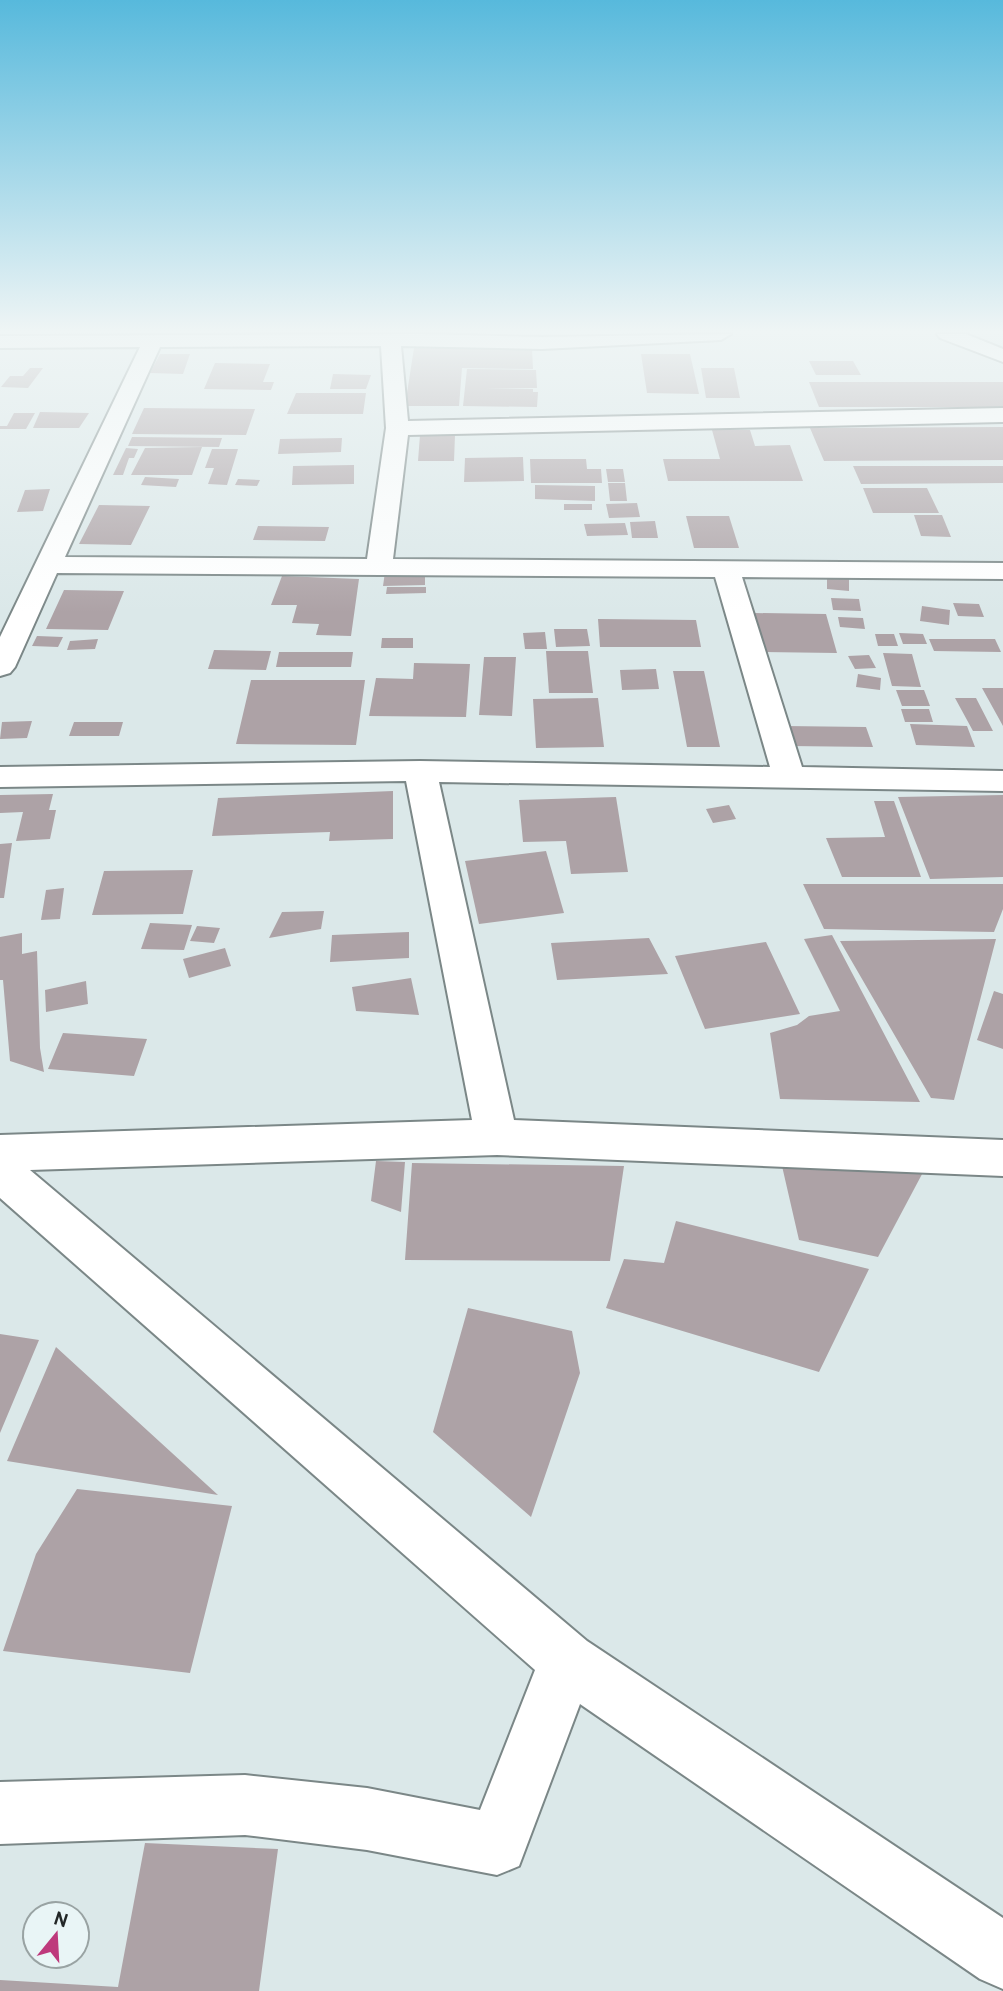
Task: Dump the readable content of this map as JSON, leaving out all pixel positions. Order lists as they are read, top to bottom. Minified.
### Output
{"north":"top"}
